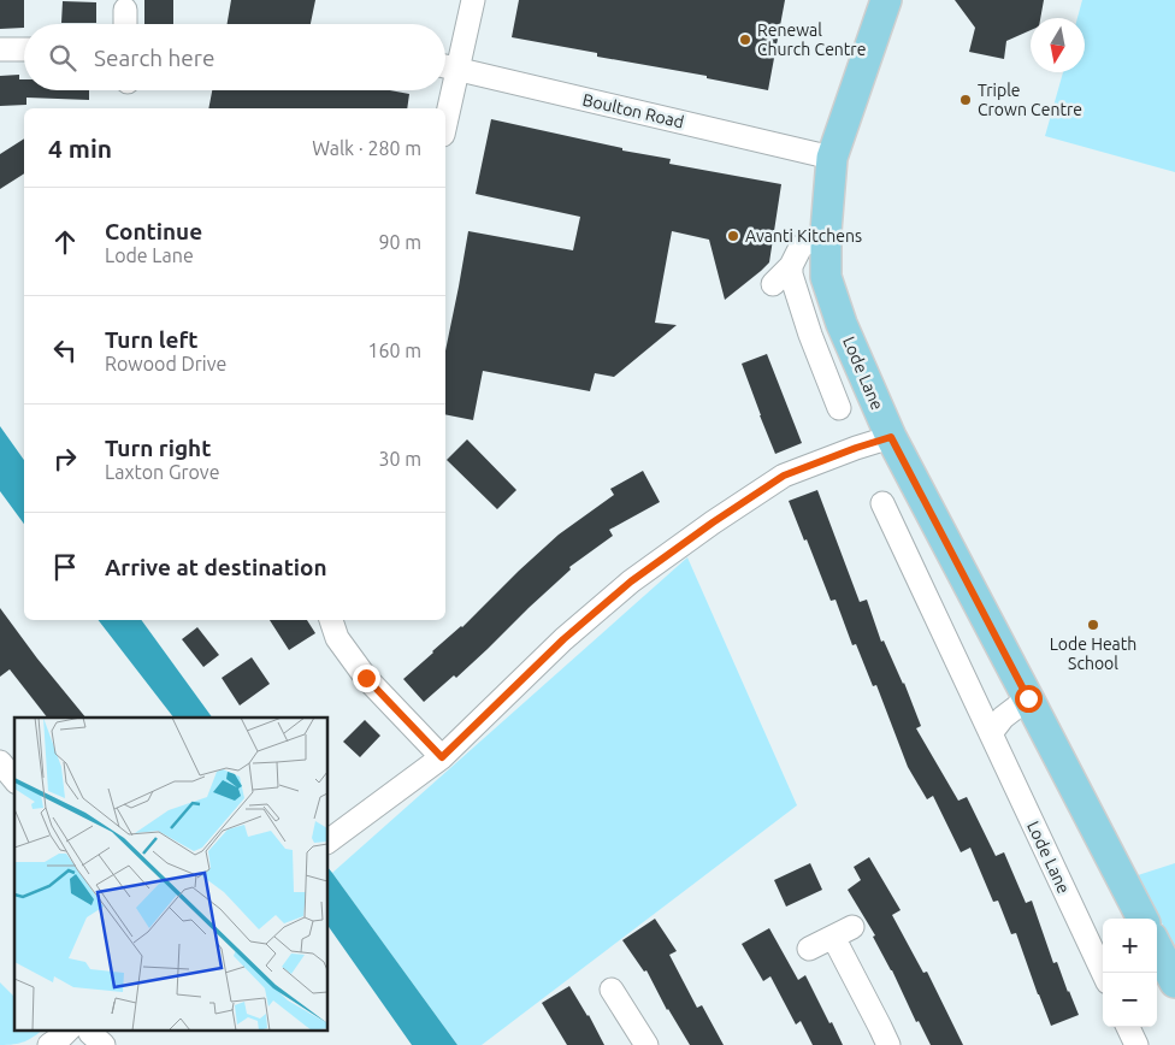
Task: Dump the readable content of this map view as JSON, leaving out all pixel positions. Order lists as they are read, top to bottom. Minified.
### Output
{"streets":{"main road":["Lode Lane"],"street":["Boulton Road"]},"crossings":[["Boulton Road","Lode Lane"]],"places":["Renewal Church Centre","Triple Crown Centre","Avanti Kitchens","Lode Heath School"],"north":"bottom","page":{"search":"Search here","heading":["4 min","Walk · 280 m"],"list":[["Continue","Lode Lane","90 m"],["Turn left","Rowood Drive","160 m"],["Turn right","Laxton Grove","30 m"],"Arrive at destination"],"map_buttons":["+","−"]}}
